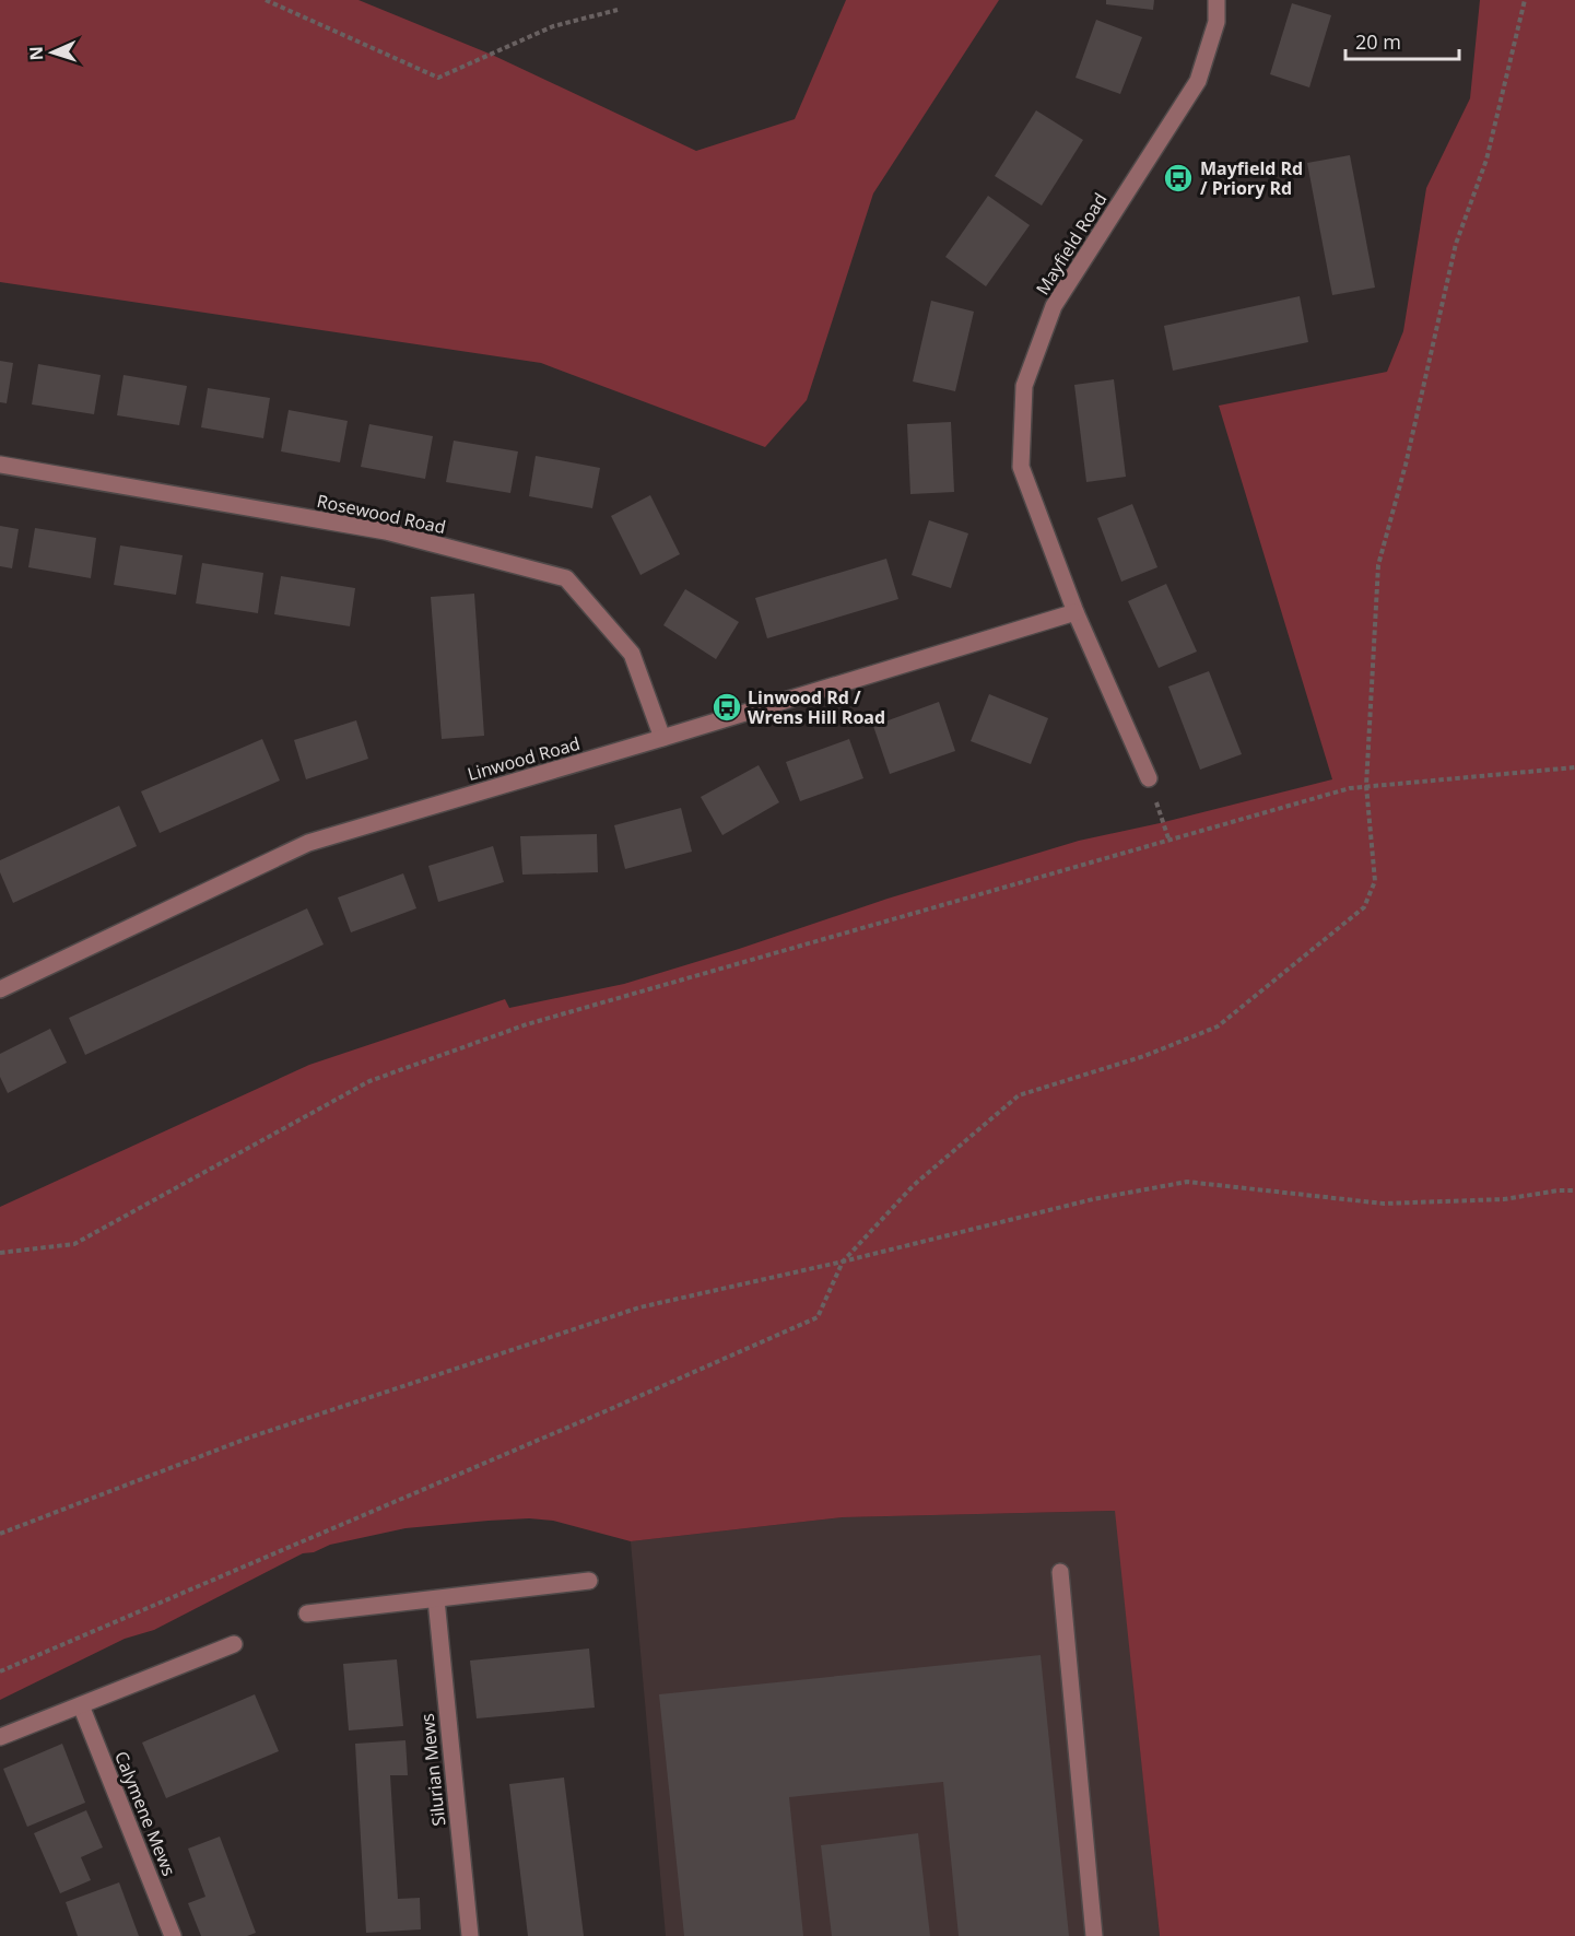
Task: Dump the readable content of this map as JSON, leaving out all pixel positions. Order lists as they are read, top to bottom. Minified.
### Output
{"streets":{"street":["Mayfield Road","Rosewood Road","Linwood Road","Silurian Mews","Calymene Mews"]},"crossings":[["Mayfield Road","Linwood Road"],["Rosewood Road","Linwood Road"]],"places":{"bus stop":["Mayfield Rd / Priory Rd","Linwood Rd / Wrens Hill Road"]},"scale_bar":"20 m","north":"left"}
